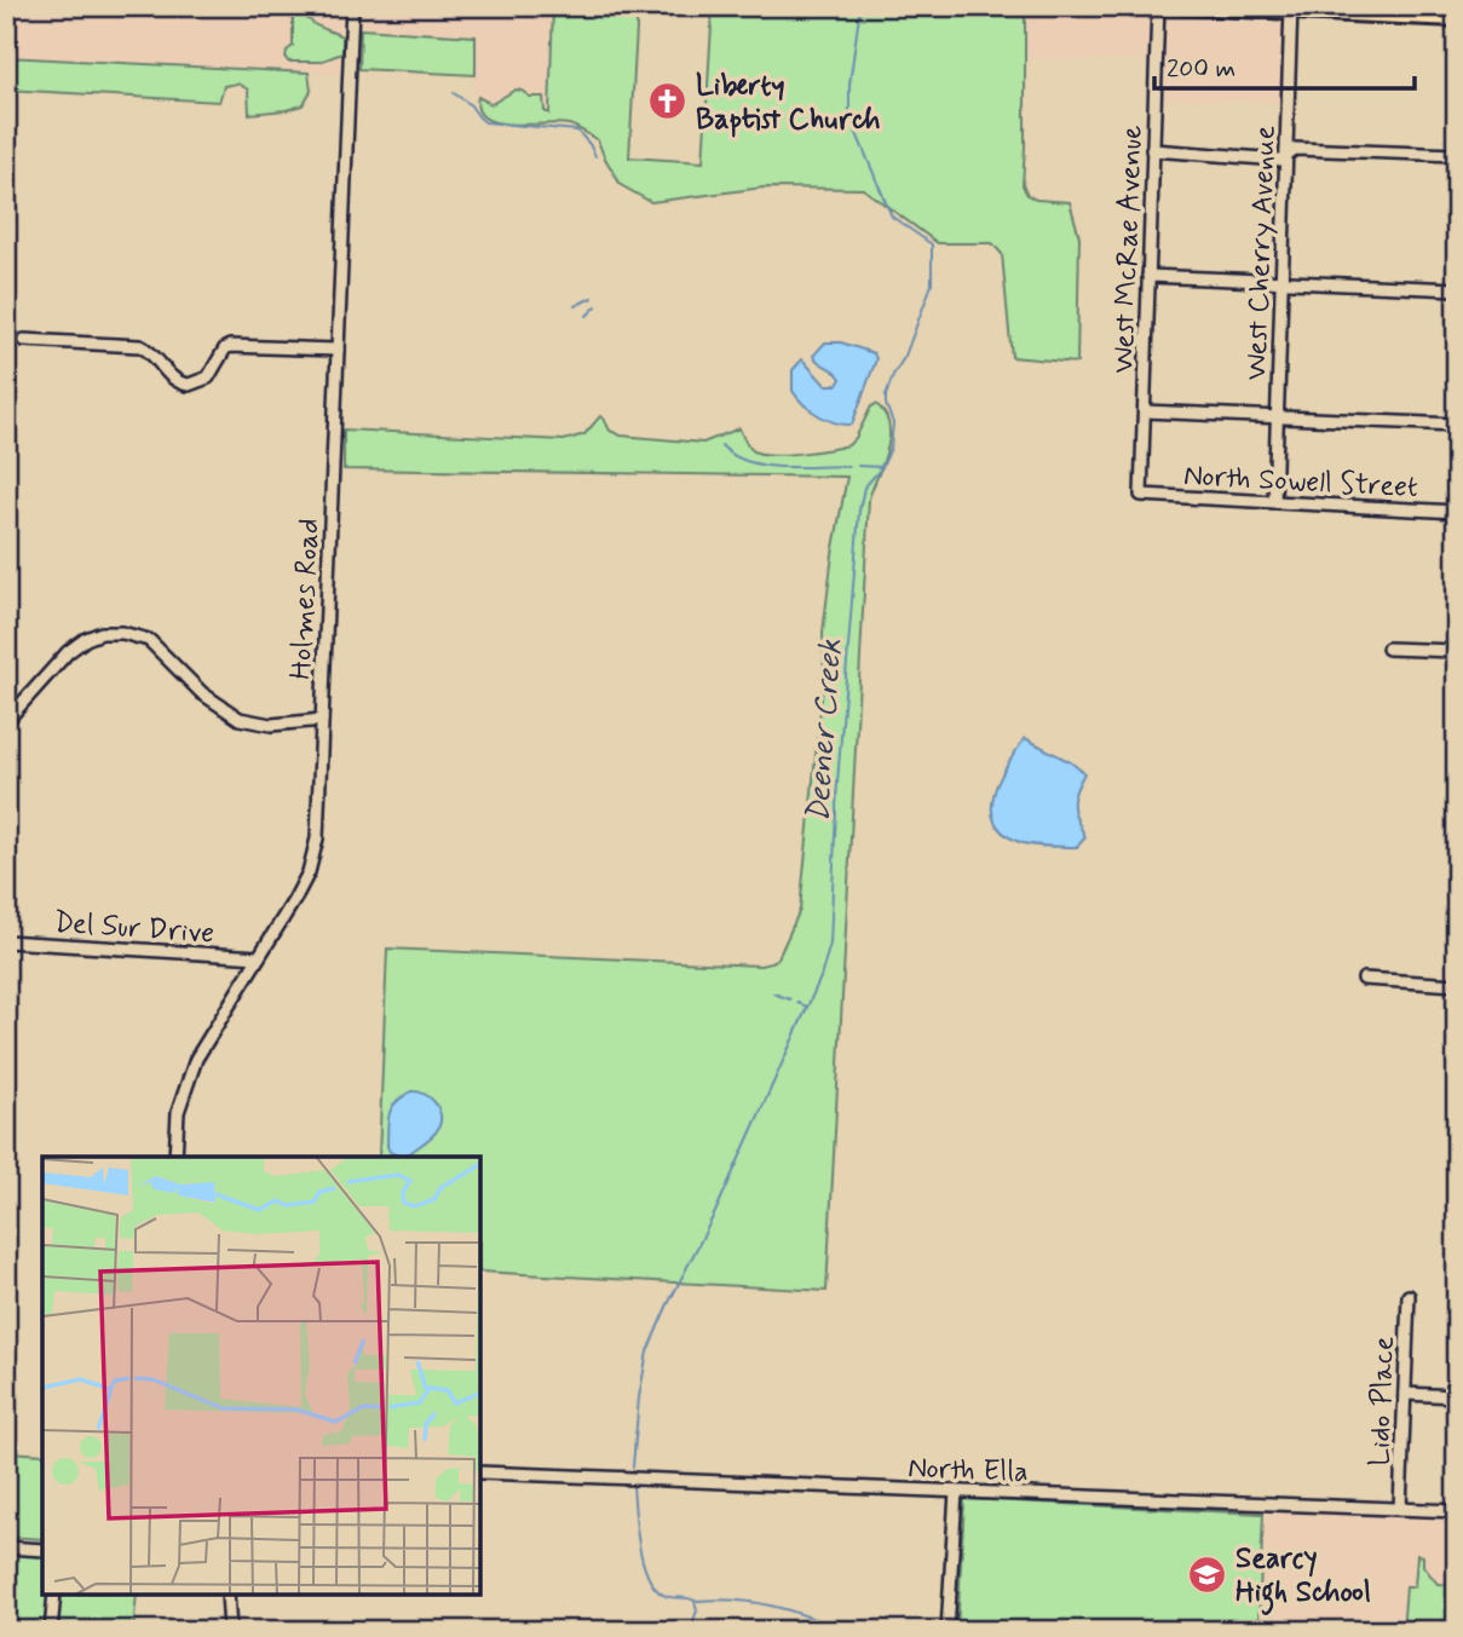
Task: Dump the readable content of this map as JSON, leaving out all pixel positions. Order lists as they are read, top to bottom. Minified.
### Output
{"streets":{"street":["West McRae Avenue","West Cherry Avenue","North Sowell Street","Holmes Road","Del Sur Drive","Lido Place","North Ella"]},"crossings":[["West McRae Avenue","North Sowell Street"],["West Cherry Avenue","North Sowell Street"],["Holmes Road","Del Sur Drive"],["Lido Place","North Ella"]],"water":["Deener Creek"],"places":{"church":["Liberty Baptist Church"],"school or university":["Searcy High School"]},"scale_bar":"200 m"}
